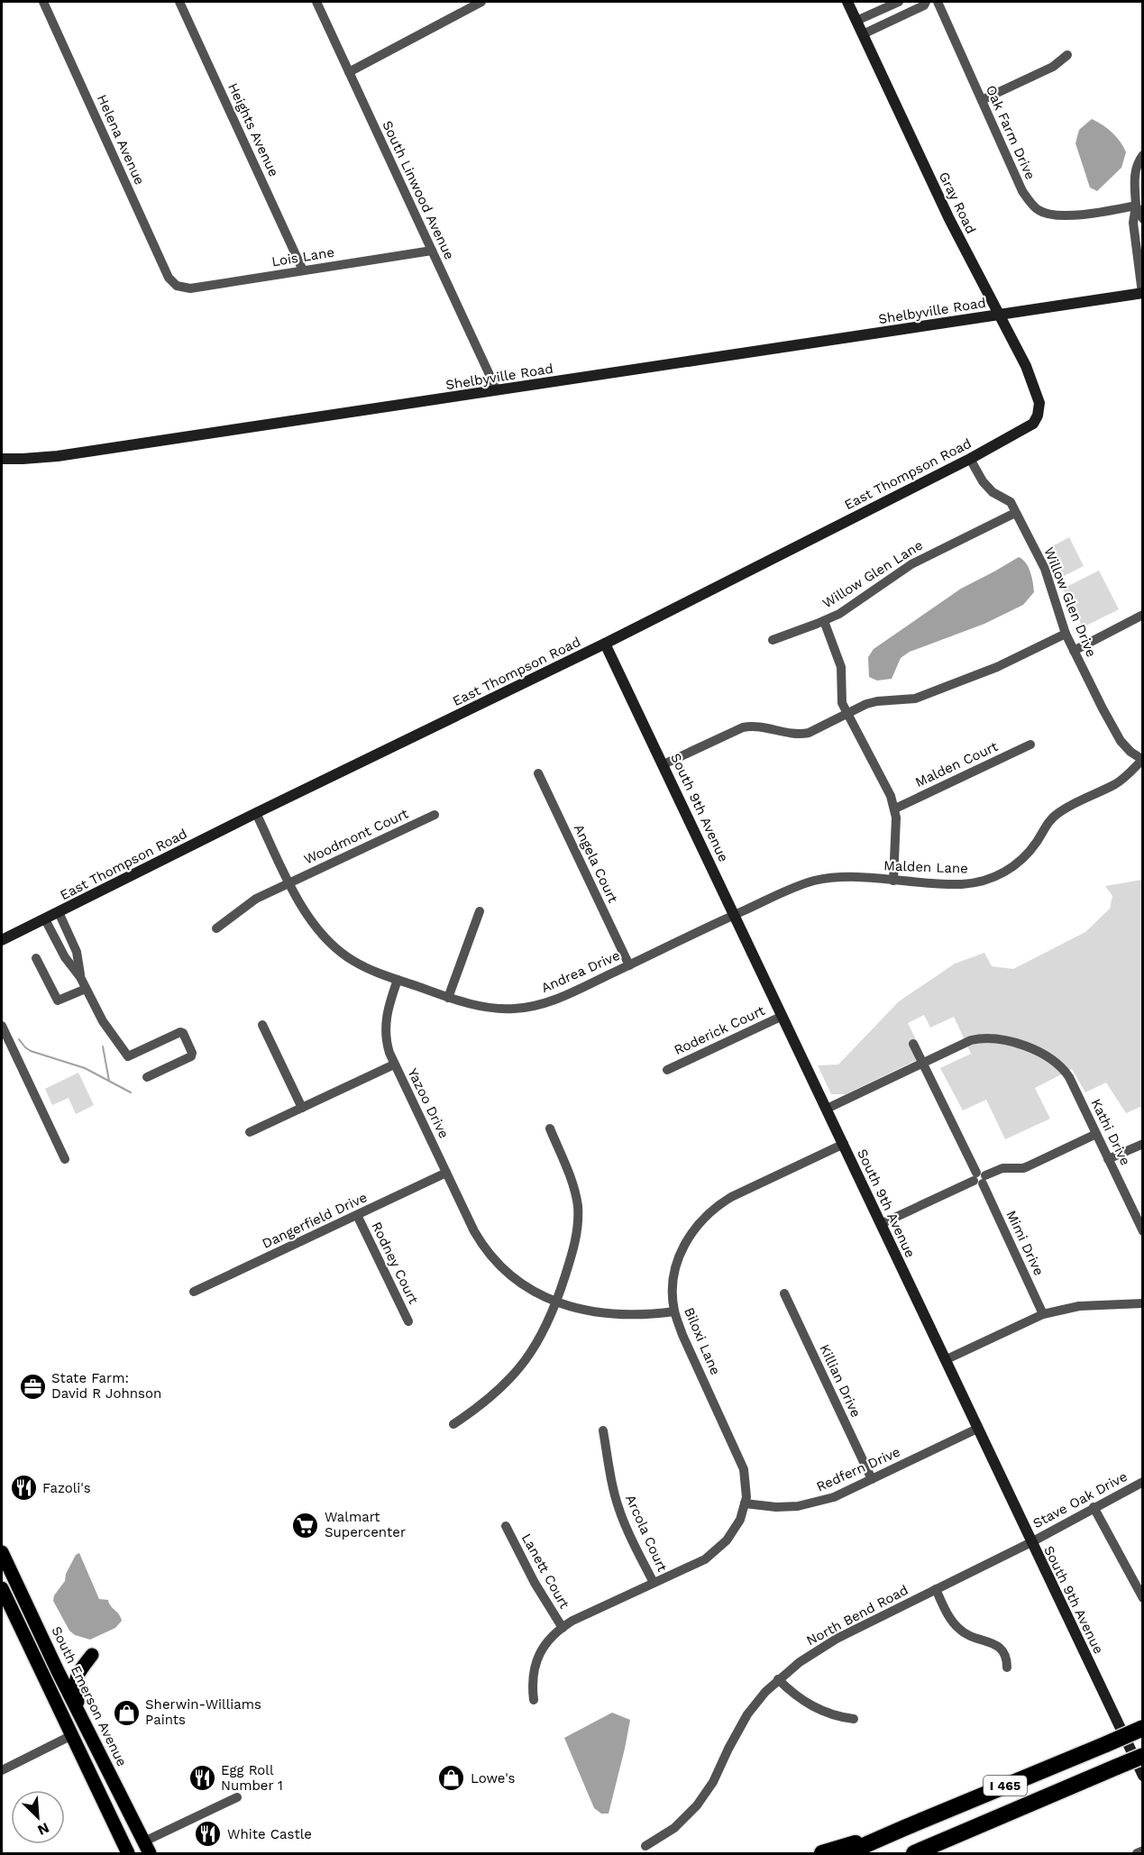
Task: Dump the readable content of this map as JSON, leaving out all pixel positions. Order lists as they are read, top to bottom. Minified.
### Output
{"streets":{"highway":["I 465"],"main road":["Gray Road","Shelbyville Road","East Thompson Road","South 9th Avenue","South Emerson Avenue"],"street":["Heights Avenue","Oak Farm Drive","Helena Avenue","South Linwood Avenue","Lois Lane","Willow Glen Lane","Willow Glen Drive","Malden Court","Woodmont Court","Angela Court","Malden Lane","Andrea Drive","Roderick Court","Yazoo Drive","Kathi Drive","Dangerfield Drive","Mimi Drive","Rodney Court","Biloxi Lane","Killian Drive","Redfern Drive","Stave Oak Drive","Arcola Court","Lanett Court","North Bend Road"]},"crossings":[["Heights Avenue","Lois Lane"],["Helena Avenue","Lois Lane"],["South Linwood Avenue","Lois Lane"],["South Linwood Avenue","Shelbyville Road"],["Gray Road","Shelbyville Road"],["Gray Road","East Thompson Road"],["East Thompson Road","Willow Glen Drive"],["East Thompson Road","South 9th Avenue"],["Willow Glen Lane","Willow Glen Drive"],["Willow Glen Drive","Malden Lane"],["South 9th Avenue","Malden Lane"],["South 9th Avenue","Andrea Drive"],["South 9th Avenue","Roderick Court"],["South 9th Avenue","Biloxi Lane"],["South 9th Avenue","Redfern Drive"],["South 9th Avenue","Stave Oak Drive"],["South 9th Avenue","North Bend Road"],["Angela Court","Andrea Drive"],["Malden Lane","Andrea Drive"],["Andrea Drive","Yazoo Drive"],["Yazoo Drive","Dangerfield Drive"],["Yazoo Drive","Biloxi Lane"],["Kathi Drive","Mimi Drive"],["Dangerfield Drive","Rodney Court"],["Biloxi Lane","Redfern Drive"],["Killian Drive","Redfern Drive"],["Stave Oak Drive","North Bend Road"]],"places":{"office":["State Farm: David R Johnson"],"restaurant":["Fazoli's","Egg Roll Number 1","White Castle"],"supermarket":["Walmart Supercenter"],"shop":["Sherwin-Williams Paints","Lowe's"]},"north":"bottom right"}
